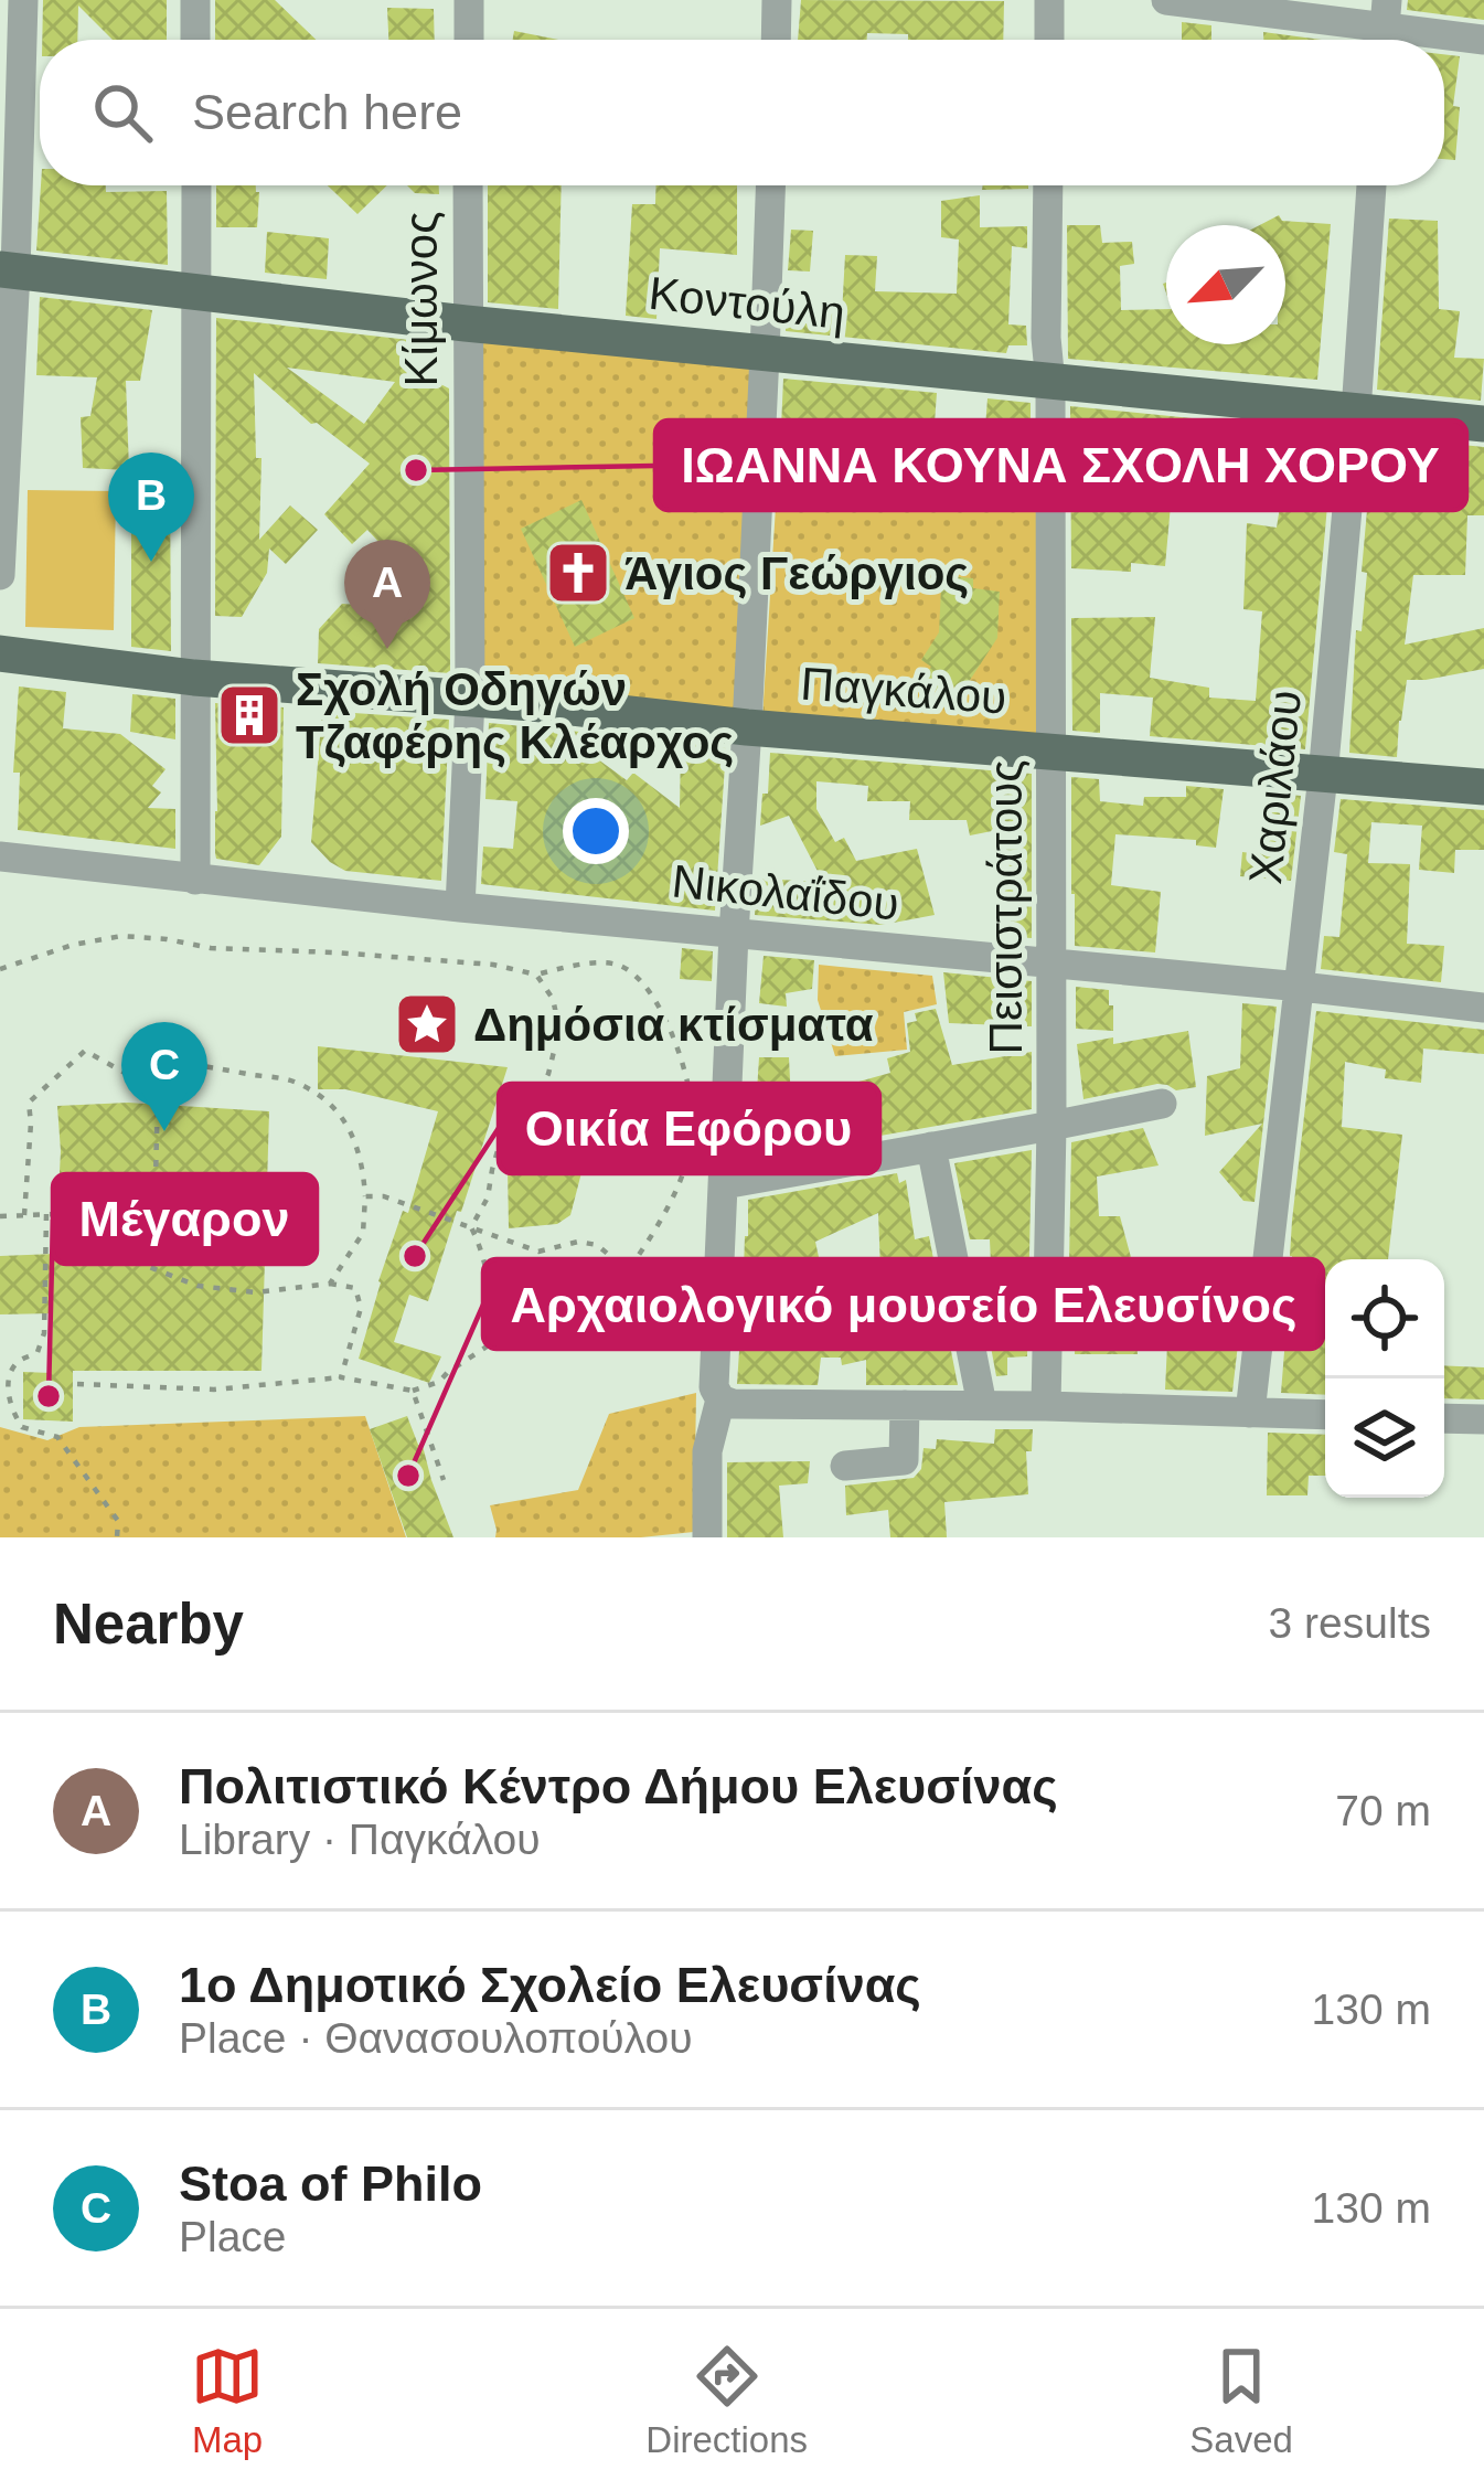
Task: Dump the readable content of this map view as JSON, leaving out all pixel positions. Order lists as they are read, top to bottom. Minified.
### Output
{"streets":{"main road":["Κοντούλη","Παγκάλου"],"street":["Κίμωνος","Χαριλάου","Νικολαΐδου","Πεισιστράτους"]},"crossings":[["Κίμωνος","Κοντούλη"],["Κίμωνος","Παγκάλου"],["Κίμωνος","Νικολαΐδου"],["Κοντούλη","Χαριλάου"],["Κοντούλη","Πεισιστράτους"],["Παγκάλου","Χαριλάου"],["Παγκάλου","Πεισιστράτους"],["Χαριλάου","Νικολαΐδου"],["Νικολαΐδου","Πεισιστράτους"]],"places":{"other":["ΙΩΑΝΝΑ ΚΟΥΝΑ ΣΧΟΛΗ ΧΟΡΟΥ","Οικία Εφόρου","Μέγαρον","Αρχαιολογικό μουσείο Ελευσίνος"],"church":["Άγιος Γεώργιος"],"building":["Σχολή Οδηγών Τζαφέρης Κλέαρχος"],"place":["Δημόσια κτίσματα"]},"north":"bottom left","page":{"search":"Search here","pins":["B","A","C"],"heading":["Nearby","3 results"],"list":[{"mark":"A","name":"Πολιτιστικό Κέντρο Δήμου Ελευσίνας","note":"Library · Παγκάλου","value":"70 m"},{"mark":"B","name":"1ο Δημοτικό Σχολείο Ελευσίνας","note":"Place · Θανασουλοπούλου","value":"130 m"},{"mark":"C","name":"Stoa of Philo","note":"Place","value":"130 m"}],"nav":["Map","Directions","Saved"]}}
